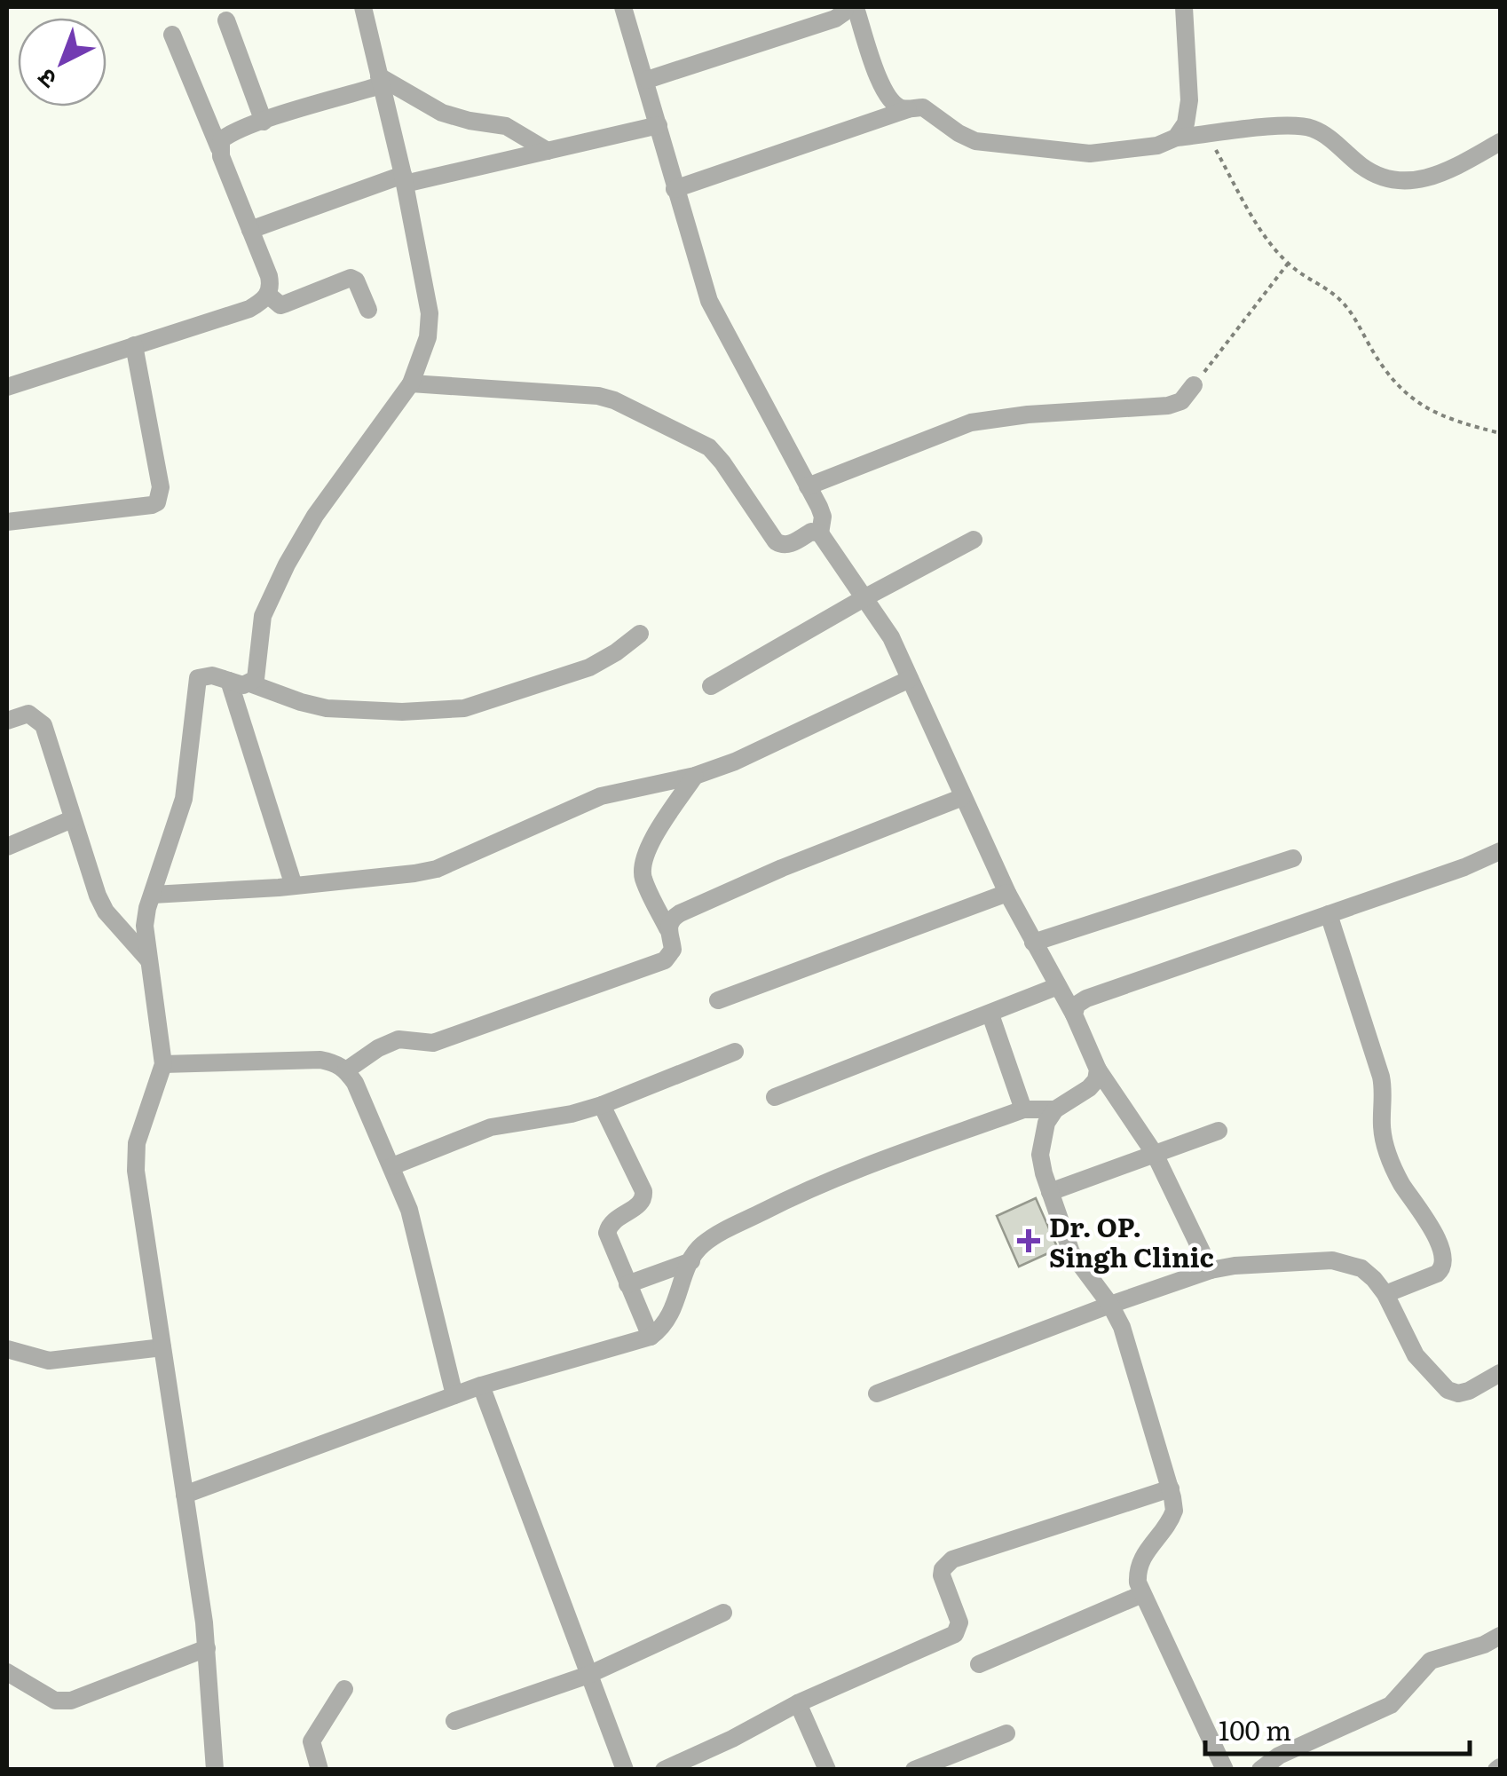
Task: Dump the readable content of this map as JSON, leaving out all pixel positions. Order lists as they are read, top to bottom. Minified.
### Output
{"places":{"health":["Dr. OP. Singh Clinic"]},"scale_bar":"100 m","north":"bottom left"}
